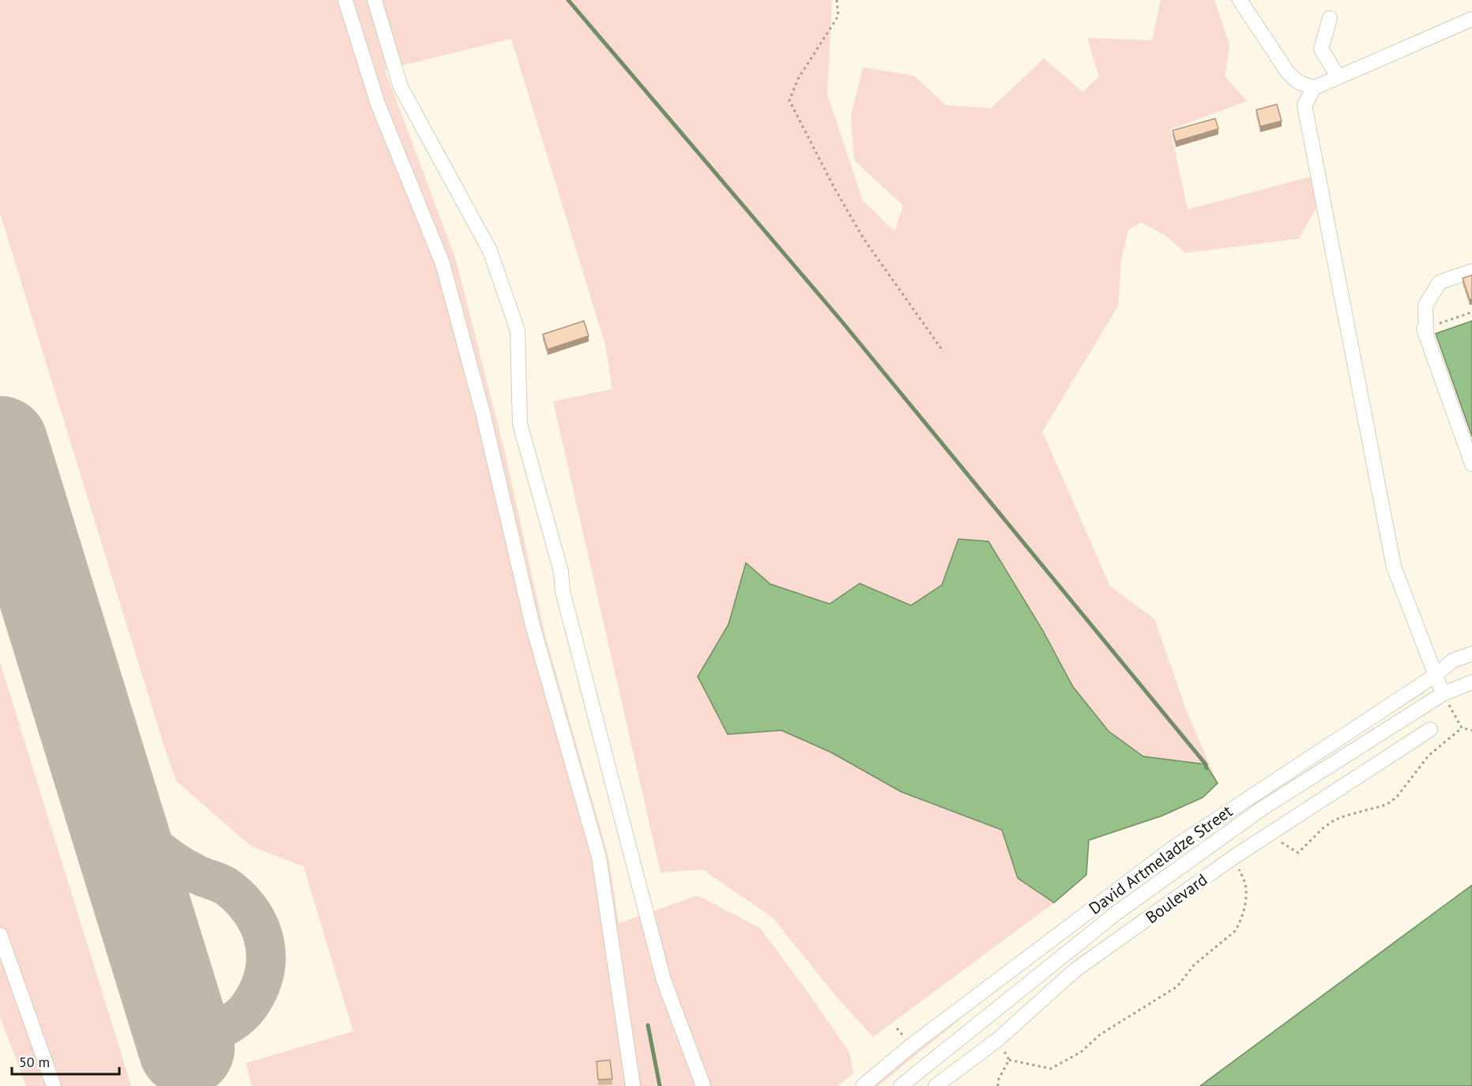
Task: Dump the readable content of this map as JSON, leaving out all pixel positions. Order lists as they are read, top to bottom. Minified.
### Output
{"streets":{"street":["David Artmeladze Street","Boulevard"]},"scale_bar":"50 m"}
